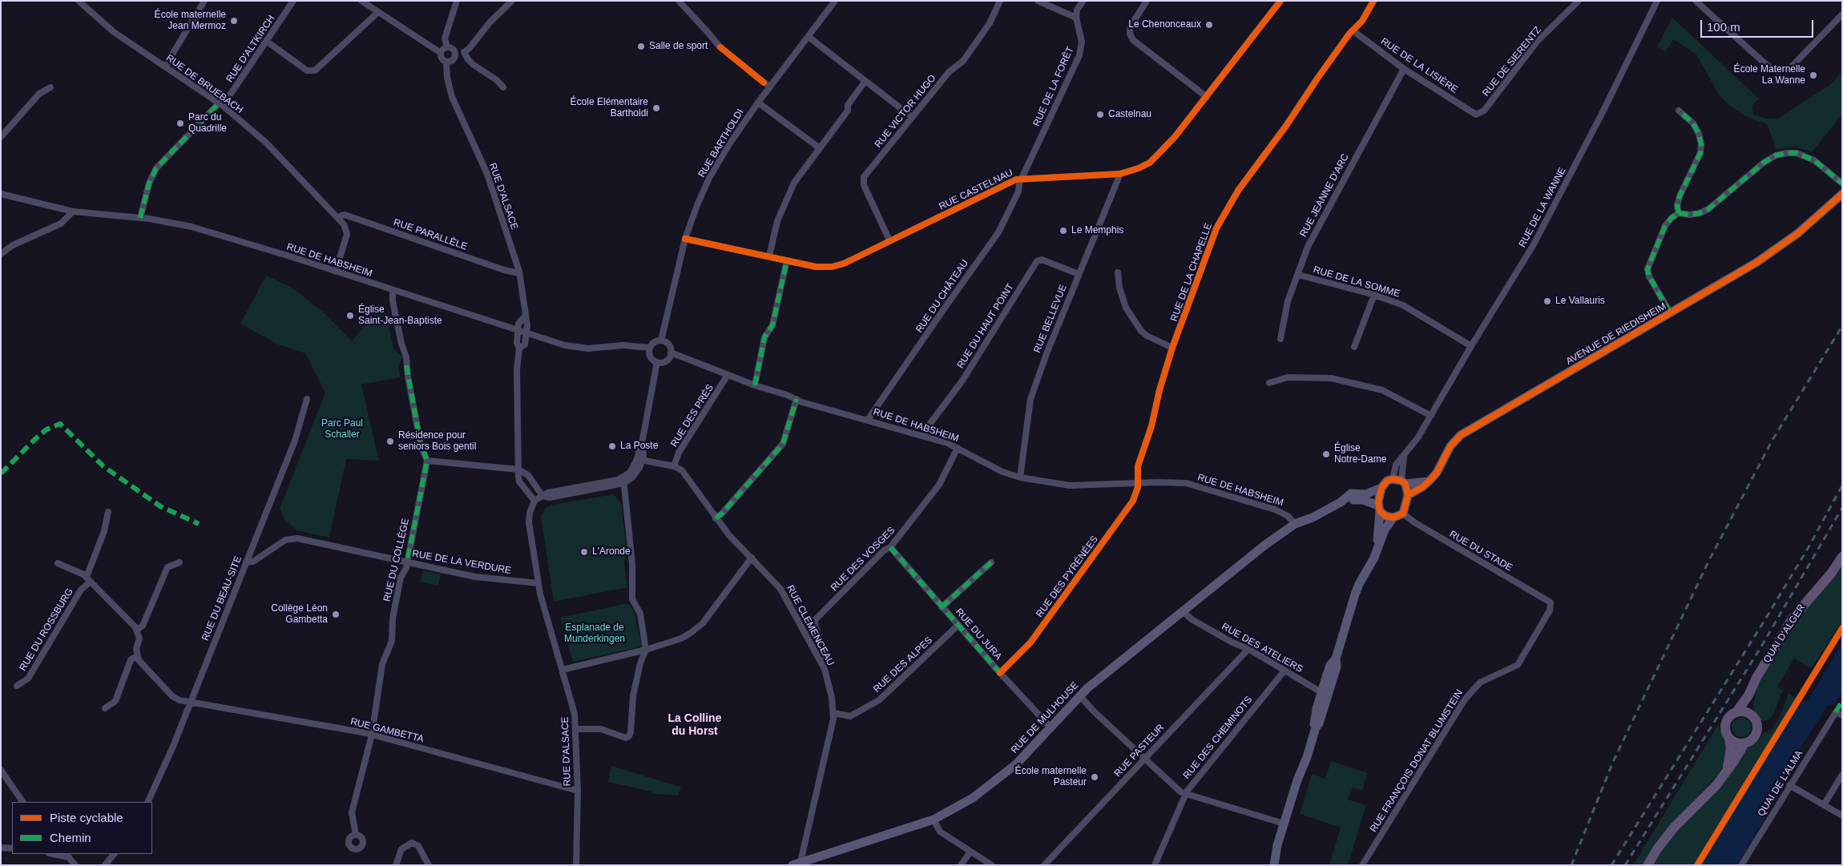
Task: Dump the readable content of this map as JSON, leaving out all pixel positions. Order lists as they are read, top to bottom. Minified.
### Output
{"streets":{"main road":["AVENUE DE RIEDISHEIM","QUAI D'ALGER","RUE DE MULHOUSE"],"street":["RUE D'ALTKIRCH","RUE DE SIERENTZ","RUE DE LA LISIÈRE","RUE DE BRUEBACH","RUE DE LA FORÊT","RUE VICTOR HUGO","RUE BARTHOLDI","RUE CASTELNAU","RUE JEANNE D'ARC","RUE D'ALSACE","RUE DE LA WANNE","RUE PARALLÈLE","RUE DE HABSHEIM","RUE DE LA CHAPELLE","RUE DE LA SOMME","RUE DU CHÂTEAU","RUE BELLEVUE","RUE DU HAUT POINT","RUE DES PRÉS","RUE DU STADE","RUE DES VOSGES","RUE DU COLLÈGE","RUE DE LA VERDURE","RUE DES PYRÉNÉES","RUE DU BEAU-SITE","RUE CLEMENCEAU","RUE DU ROSSBURG","RUE DU JURA","RUE DES ATELIERS","RUE DES ALPES","RUE GAMBETTA","RUE DES CHEMINOTS","RUE PASTEUR","RUE FRANÇOIS DONAT BLUMSTEIN","QUAI DE L'ALMA"]},"crossings":[["RUE D'ALTKIRCH","RUE DE BRUEBACH"],["RUE D'ALTKIRCH","RUE DE HABSHEIM"],["RUE DE SIERENTZ","RUE DE LA LISIÈRE"],["RUE DE LA LISIÈRE","RUE JEANNE D'ARC"],["RUE DE LA LISIÈRE","RUE DE LA CHAPELLE"],["RUE DE BRUEBACH","RUE PARALLÈLE"],["RUE DE BRUEBACH","RUE DE HABSHEIM"],["RUE DE LA FORÊT","RUE CASTELNAU"],["RUE DE LA FORÊT","RUE DU CHÂTEAU"],["RUE VICTOR HUGO","RUE CASTELNAU"],["RUE BARTHOLDI","RUE CASTELNAU"],["RUE BARTHOLDI","RUE DE HABSHEIM"],["RUE CASTELNAU","RUE DU CHÂTEAU"],["RUE CASTELNAU","RUE BELLEVUE"],["RUE JEANNE D'ARC","RUE DE LA SOMME"],["RUE D'ALSACE","RUE PARALLÈLE"],["RUE D'ALSACE","RUE DE HABSHEIM"],["RUE D'ALSACE","RUE DE LA VERDURE"],["RUE D'ALSACE","RUE GAMBETTA"],["RUE DE LA WANNE","RUE DE LA SOMME"],["RUE DE HABSHEIM","RUE DE LA CHAPELLE"],["RUE DE HABSHEIM","RUE DU CHÂTEAU"],["RUE DE HABSHEIM","RUE BELLEVUE"],["RUE DE HABSHEIM","RUE DU HAUT POINT"],["RUE DE HABSHEIM","RUE DES PRÉS"],["RUE DE HABSHEIM","RUE DES VOSGES"],["RUE DE HABSHEIM","RUE DES PYRÉNÉES"],["RUE DE HABSHEIM","RUE DE MULHOUSE"],["RUE DE LA CHAPELLE","RUE DES PYRÉNÉES"],["RUE BELLEVUE","RUE DU HAUT POINT"],["AVENUE DE RIEDISHEIM","RUE DU STADE"],["AVENUE DE RIEDISHEIM","RUE DE MULHOUSE"],["RUE DES PRÉS","RUE CLEMENCEAU"],["RUE DU STADE","RUE DE MULHOUSE"],["RUE DU STADE","RUE FRANÇOIS DONAT BLUMSTEIN"],["RUE DES VOSGES","RUE CLEMENCEAU"],["RUE DES VOSGES","RUE DU JURA"],["RUE DU COLLÈGE","RUE DE LA VERDURE"],["RUE DU COLLÈGE","RUE GAMBETTA"],["RUE DE LA VERDURE","RUE DU BEAU-SITE"],["RUE DES PYRÉNÉES","RUE DU JURA"],["RUE DU BEAU-SITE","RUE GAMBETTA"],["RUE CLEMENCEAU","RUE DES ALPES"],["RUE CLEMENCEAU","RUE DE MULHOUSE"],["RUE DU JURA","RUE DES ALPES"],["RUE DU JURA","RUE DE MULHOUSE"],["RUE DES ATELIERS","RUE DE MULHOUSE"],["RUE DES ATELIERS","RUE DES CHEMINOTS"],["RUE DES ATELIERS","RUE PASTEUR"]],"districts":["La Colline du Horst"],"parks":["Parc Paul Schaller","Esplanade de Munderkingen"],"places":["École maternelle Jean Mermoz","Le Chenonceaux","Salle de sport","École Maternelle La Wanne","École Elémentaire Bartholdi","Castelnau","Parc du Quadrille","Le Memphis","Le Vallauris","Église Saint-Jean-Baptiste","Résidence pour seniors Bois gentil","La Poste","Église Notre-Dame","L'Aronde","Collège Léon Gambetta","École maternelle Pasteur"],"legend":["Piste cyclable","Chemin"],"scale_bar":"100 m"}
